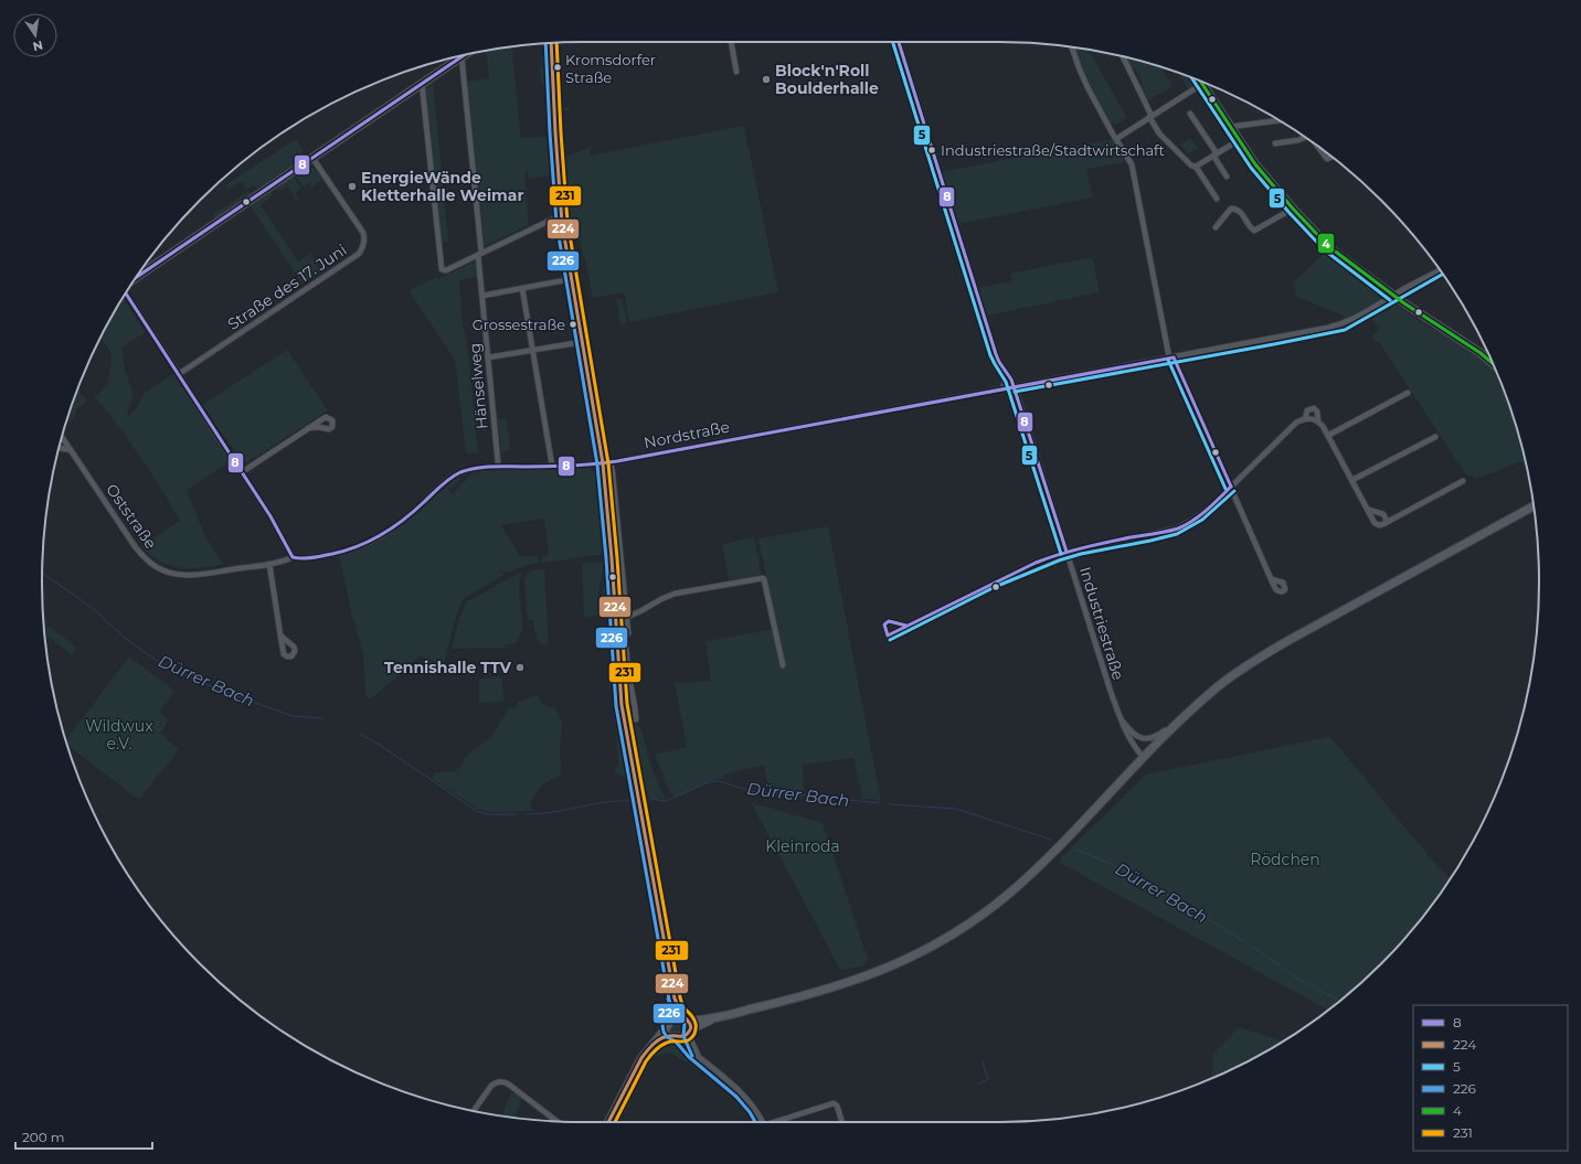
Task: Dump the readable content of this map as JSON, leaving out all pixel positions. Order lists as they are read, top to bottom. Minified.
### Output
{"streets":{"street":["Straße des 17. Juni","Hänselweg","Nordstraße","Oststraße","Industriestraße"]},"crossings":[["Nordstraße","Oststraße"],["Nordstraße","Industriestraße"]],"water":["Dürrer Bach"],"parks":["Wildwux e.V.","Kleinroda","Rödchen"],"places":["Kromsdorfer Straße","Block'n'Roll Boulderhalle","Industriestraße/Stadtwirtschaft","EnergieWände Kletterhalle Weimar","Grossestraße","Tennishalle TTV"],"lines":["transit line 8","transit line 5","transit line 231","transit line 224","transit line 226","transit line 4"],"legend":["8","224","5","226","4","231"],"scale_bar":"200 m","north":"bottom"}
